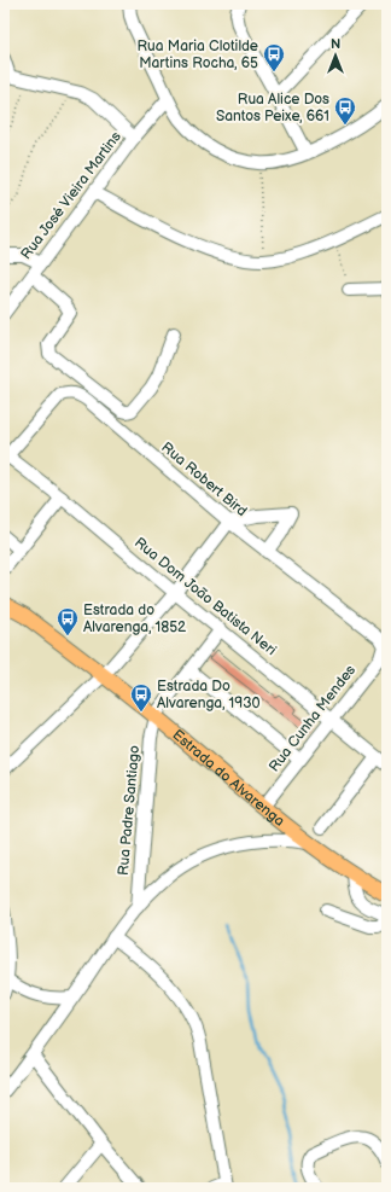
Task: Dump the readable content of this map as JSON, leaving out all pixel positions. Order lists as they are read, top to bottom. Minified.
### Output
{"streets":{"main road":["Estrada do Alvarenga"],"street":["Rua José Vieira Martins","Rua Robert Bird","Rua Dom João Batista Neri","Rua Cunha Mendes","Rua Padre Santiago"]},"crossings":[["Rua Robert Bird","Rua Dom João Batista Neri"],["Rua Robert Bird","Rua Cunha Mendes"],["Rua Dom João Batista Neri","Rua Cunha Mendes"],["Rua Cunha Mendes","Estrada do Alvarenga"],["Estrada do Alvarenga","Rua Padre Santiago"]],"places":{"bus stop":["Rua Maria Clotilde Martins Rocha, 65","Rua Alice Dos Santos Peixe, 661","Estrada do Alvarenga, 1852","Estrada Do Alvarenga, 1930"]},"north":"top"}
